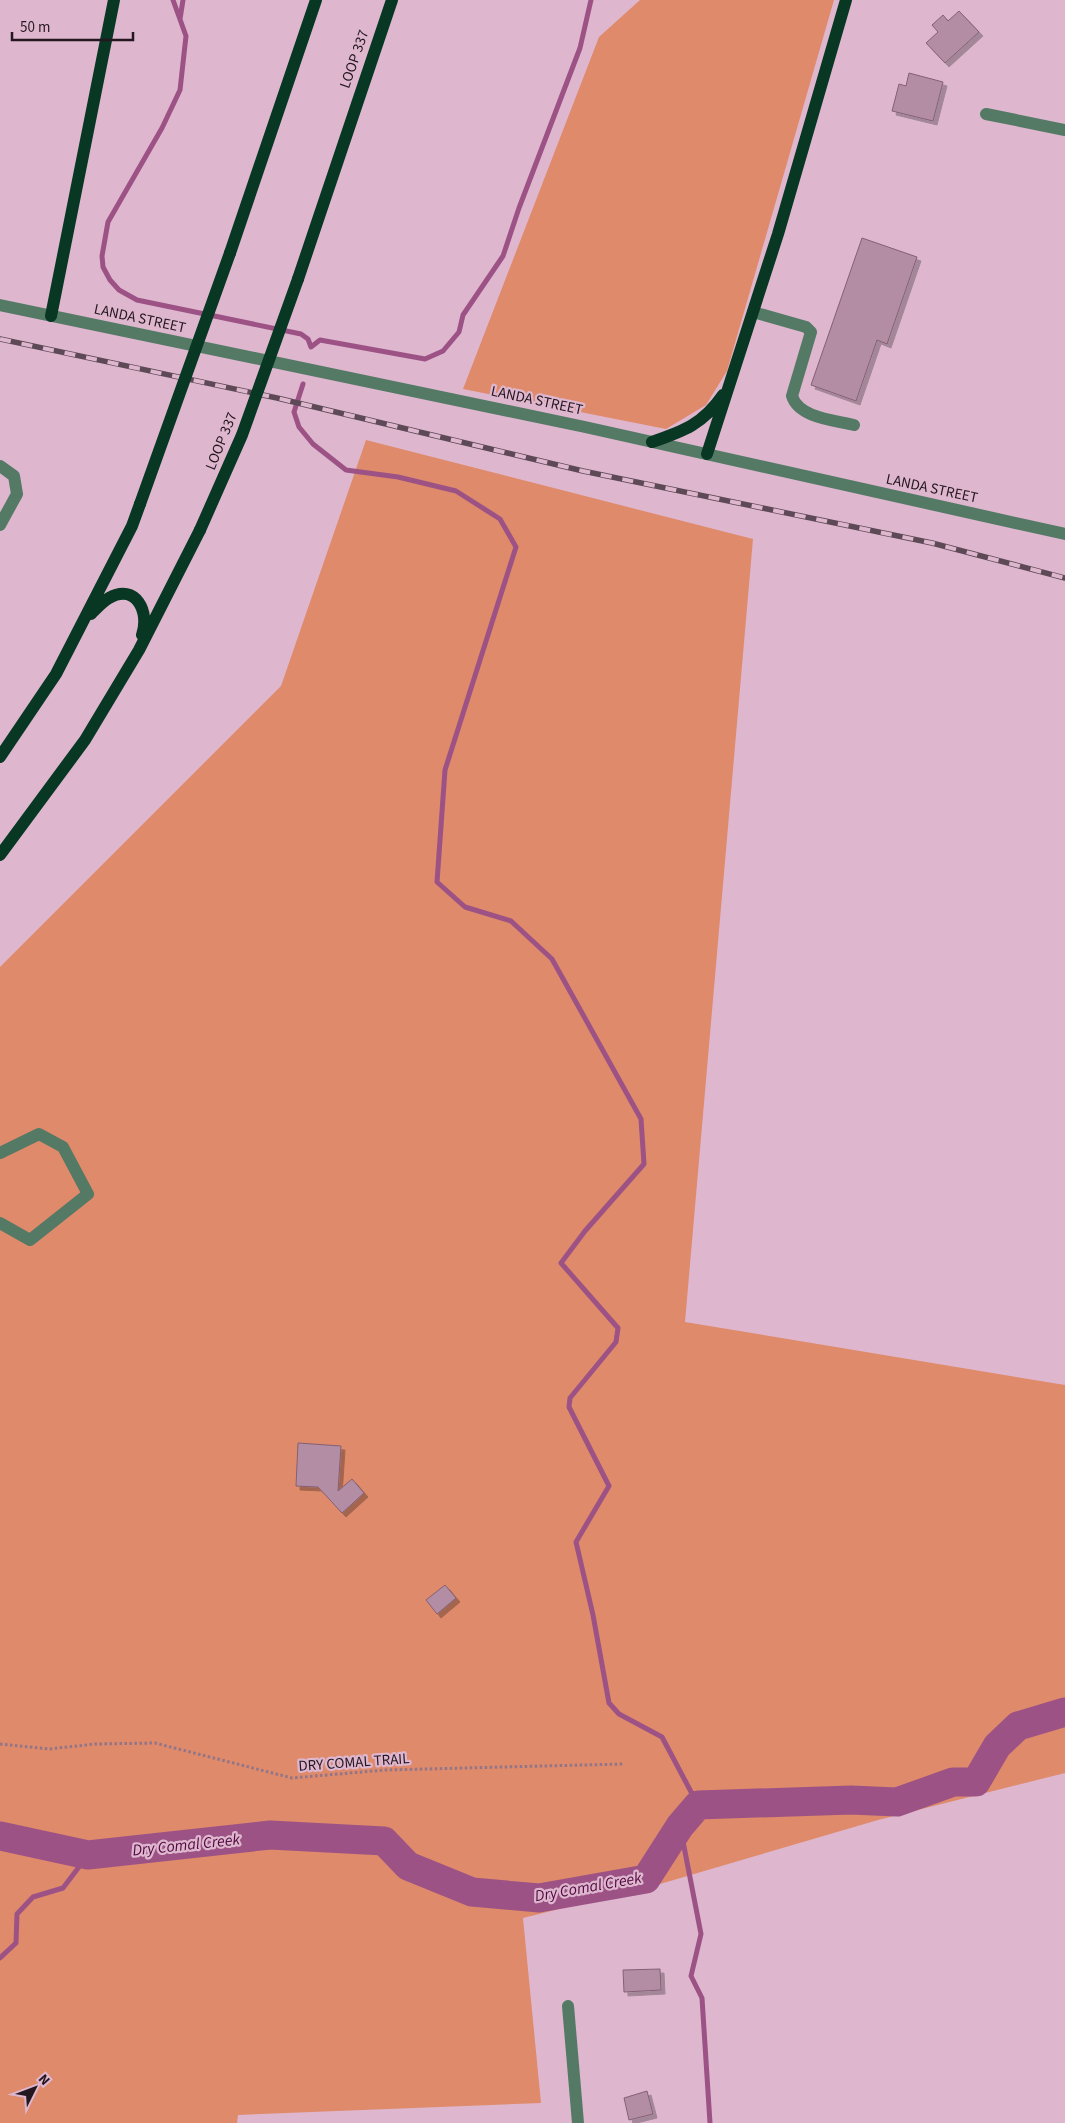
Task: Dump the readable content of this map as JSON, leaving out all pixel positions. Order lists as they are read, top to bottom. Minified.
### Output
{"streets":{"main road":["LOOP 337"],"street":["LANDA STREET"],"path":["DRY COMAL TRAIL"]},"water":["Dry Comal Creek"],"scale_bar":"50 m","north":"top right"}
